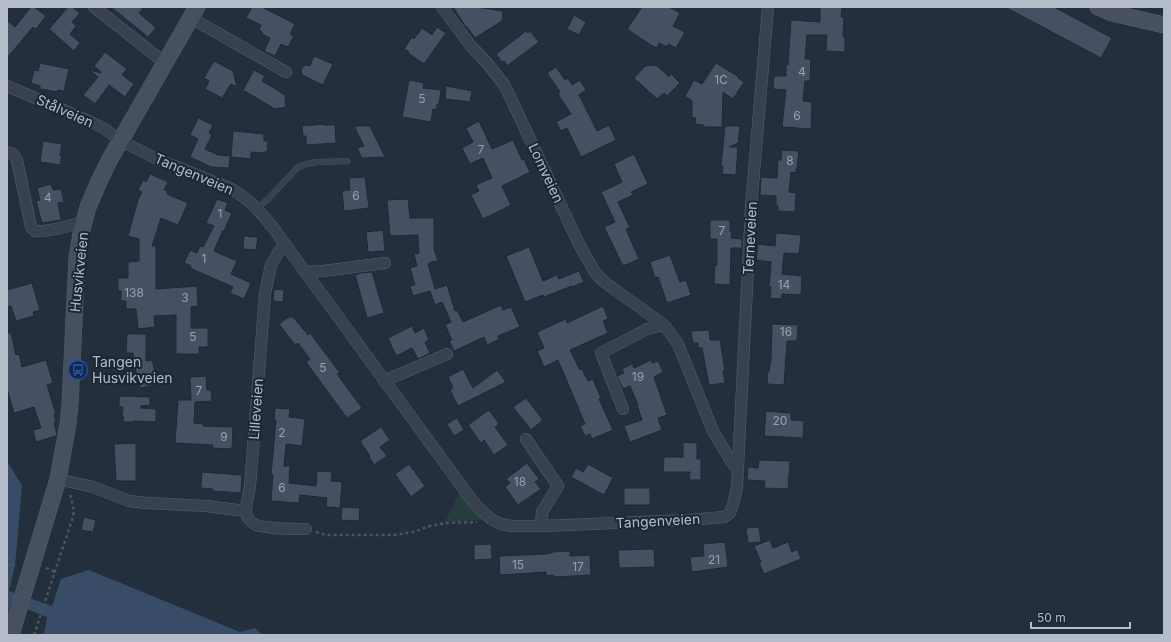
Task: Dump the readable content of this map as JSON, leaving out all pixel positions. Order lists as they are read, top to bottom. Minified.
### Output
{"streets":{"main road":["Husvikveien"],"street":["Stålveien","Lomveien","Tangenveien","Terneveien","Lilleveien"]},"crossings":[["Stålveien","Tangenveien"],["Stålveien","Husvikveien"],["Lomveien","Tangenveien"],["Lomveien","Terneveien"],["Tangenveien","Terneveien"],["Tangenveien","Husvikveien"],["Tangenveien","Lilleveien"]],"places":{"bus stop":["Tangen Husvikveien"]},"house_numbers":["4","1C","5","6","7","8","6","4","1","7","1","14","138","3","16","5","5","19","7","20","2","9","18","6","21","15","17"],"scale_bar":"50 m"}
